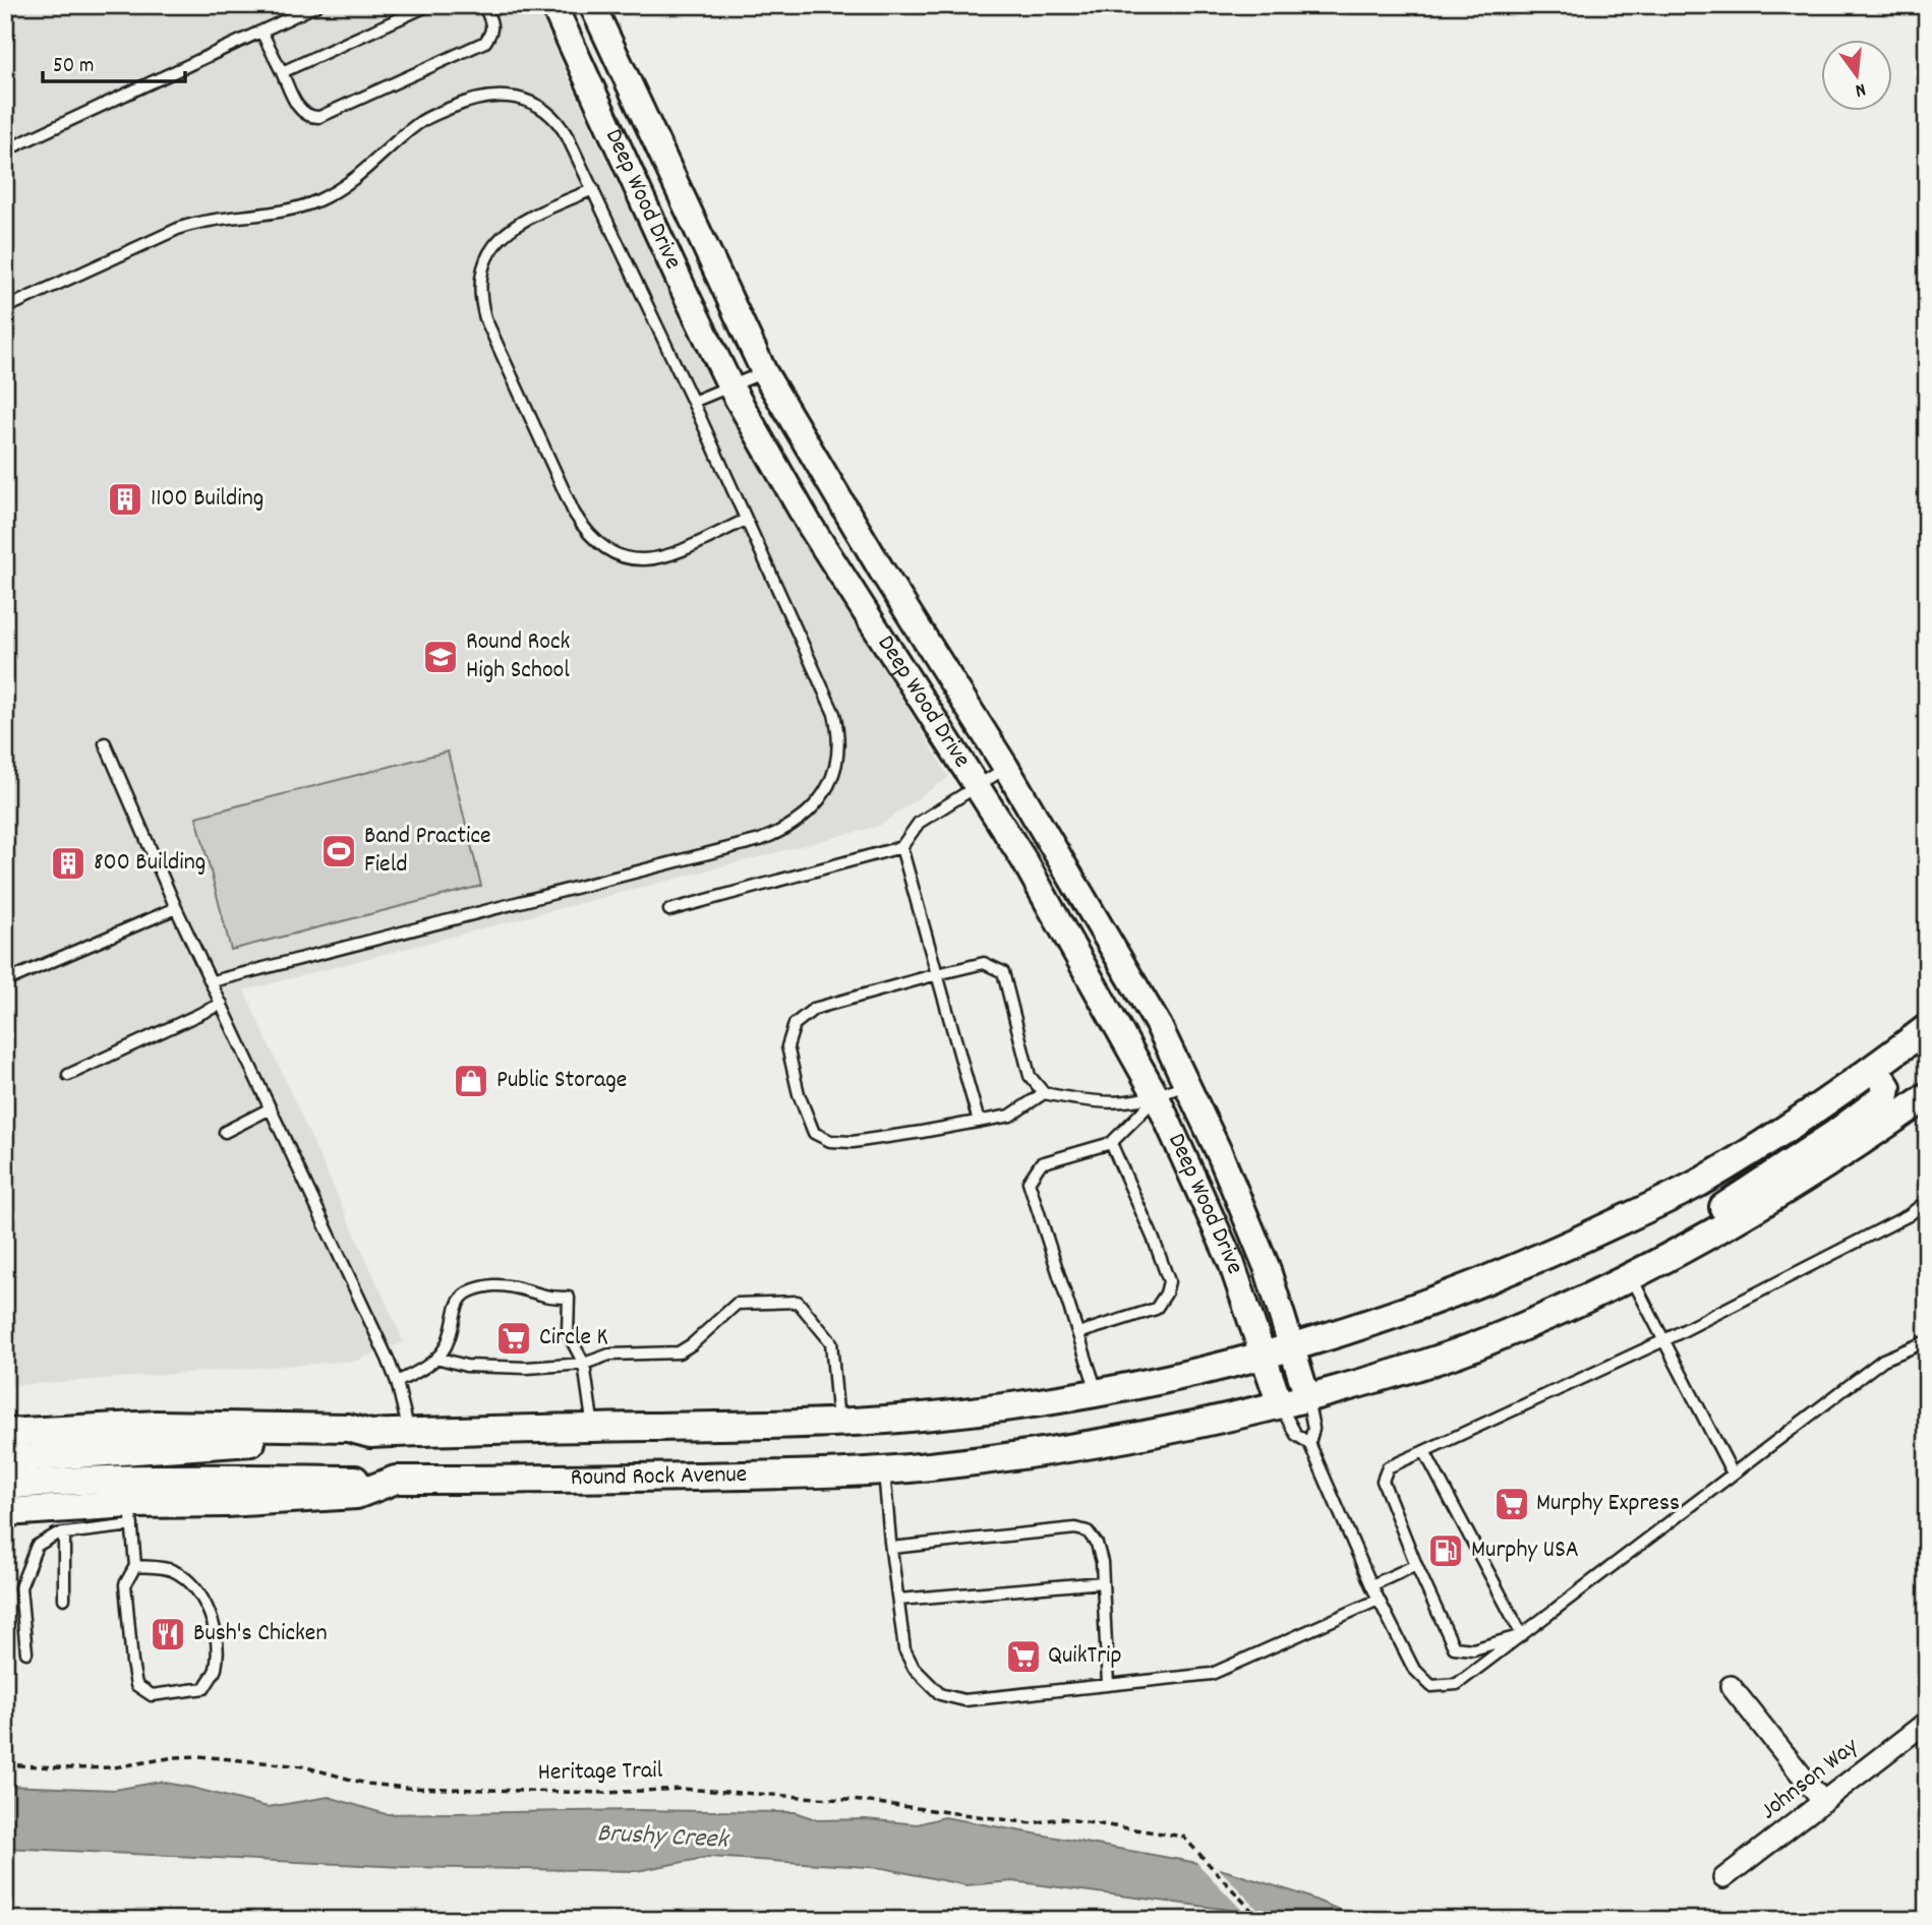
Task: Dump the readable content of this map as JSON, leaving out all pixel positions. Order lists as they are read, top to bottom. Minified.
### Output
{"streets":{"main road":["Round Rock Avenue"],"street":["Deep Wood Drive","Johnson Way"],"path":["Heritage Trail"]},"crossings":[["Deep Wood Drive","Round Rock Avenue"]],"water":["Brushy Creek"],"places":{"building":["1100 Building","800 Building"],"school or university":["Round Rock High School"],"sports":["Band Practice Field"],"shop":["Public Storage"],"supermarket":["Circle K","Murphy Express","QuikTrip"],"fuel station":["Murphy USA"],"restaurant":["Bush's Chicken"]},"scale_bar":"50 m","north":"bottom"}
